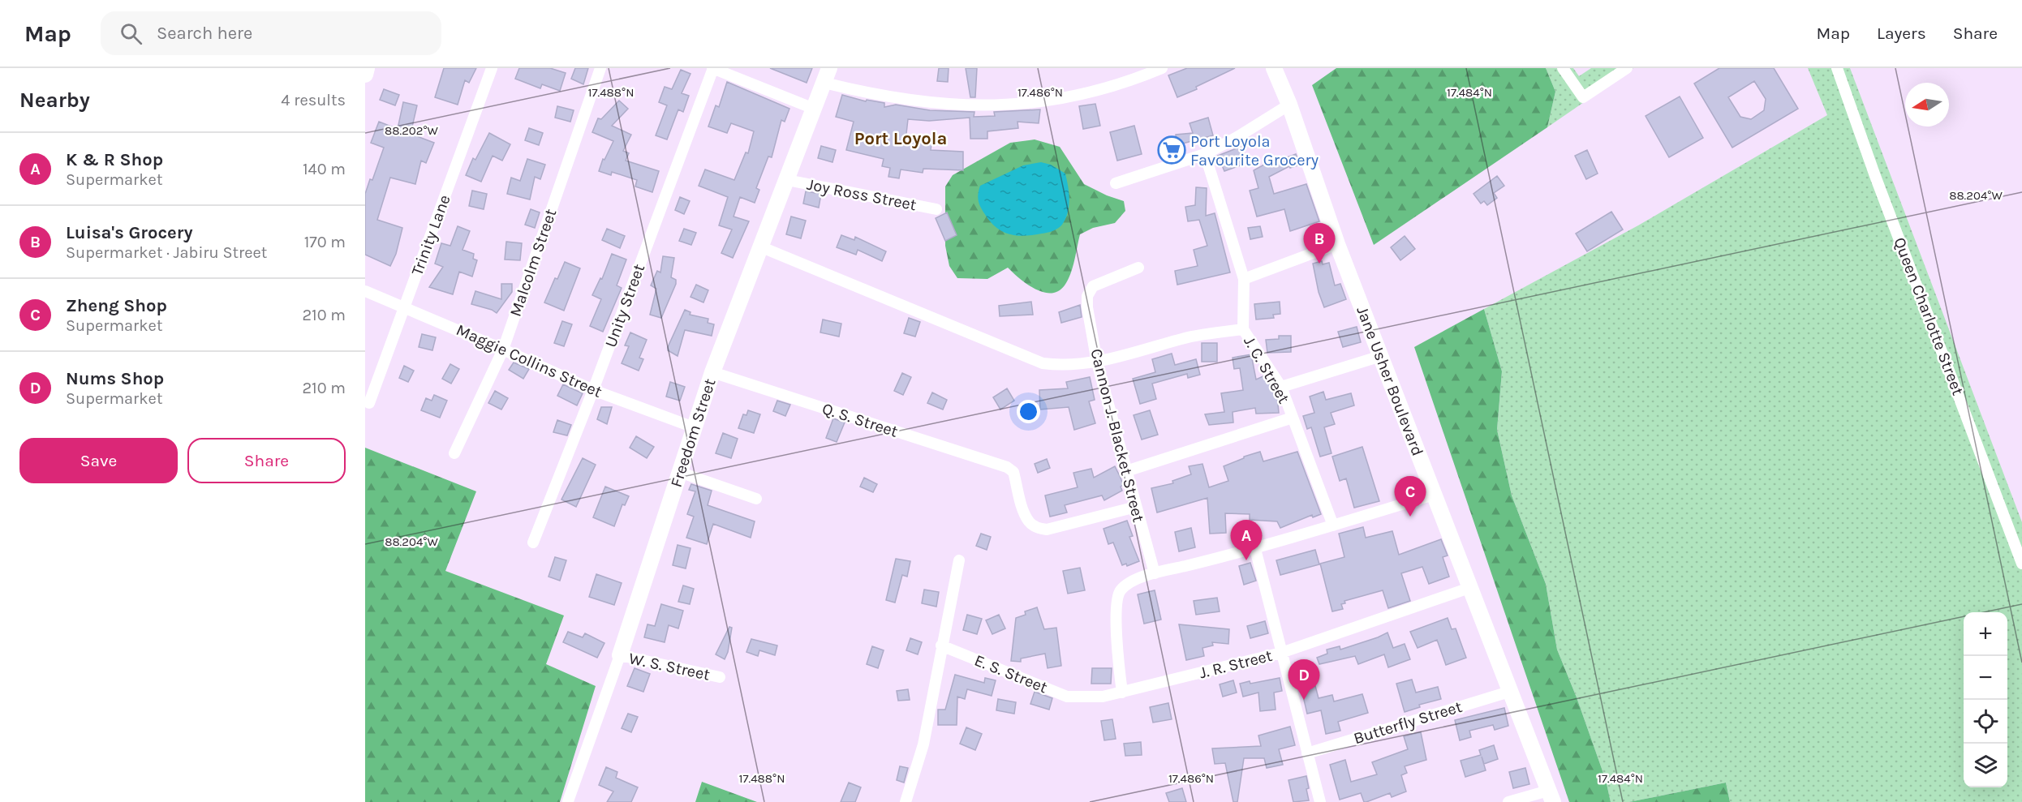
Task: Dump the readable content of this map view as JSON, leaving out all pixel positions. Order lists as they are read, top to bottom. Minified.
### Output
{"streets":{"street":["Joy Ross Street","Trinity Lane","Malcolm Street","Unity Street","Queen Charlotte Street","Maggie Collins Street","J. C. Street","Jane Usher Boulevard","Q. S. Street","Freedom Street","Cannon J. Blacket Street","J. R. Street","W. S. Street","E. S. Street","Butterfly Street"]},"crossings":[["Joy Ross Street","Freedom Street"],["Trinity Lane","Maggie Collins Street"],["Malcolm Street","Maggie Collins Street"],["Unity Street","Maggie Collins Street"],["Maggie Collins Street","Freedom Street"],["Jane Usher Boulevard","J. R. Street"],["Jane Usher Boulevard","Butterfly Street"],["Q. S. Street","Freedom Street"],["Q. S. Street","Cannon J. Blacket Street"],["Freedom Street","W. S. Street"],["J. R. Street","E. S. Street"]],"districts":["Port Loyola"],"places":{"supermarket":["Port Loyola Favourite Grocery"]},"north":"left","page":{"header":"Map","search":"Search here","nav":["Map","Layers","Share"],"heading":["Nearby","4 results"],"list":[{"mark":"A","name":"K & R Shop","note":"Supermarket","value":"140 m"},{"mark":"B","name":"Luisa's Grocery","note":"Supermarket · Jabiru Street","value":"170 m"},{"mark":"C","name":"Zheng Shop","note":"Supermarket","value":"210 m"},{"mark":"D","name":"Nums Shop","note":"Supermarket","value":"210 m"}],"pins":["B","C","A","D"],"buttons":["Save","Share"],"map_buttons":["+","−"]},"coordinates":["17.488°N","17.486°N","17.484°N","88.202°W","88.204°W"]}
